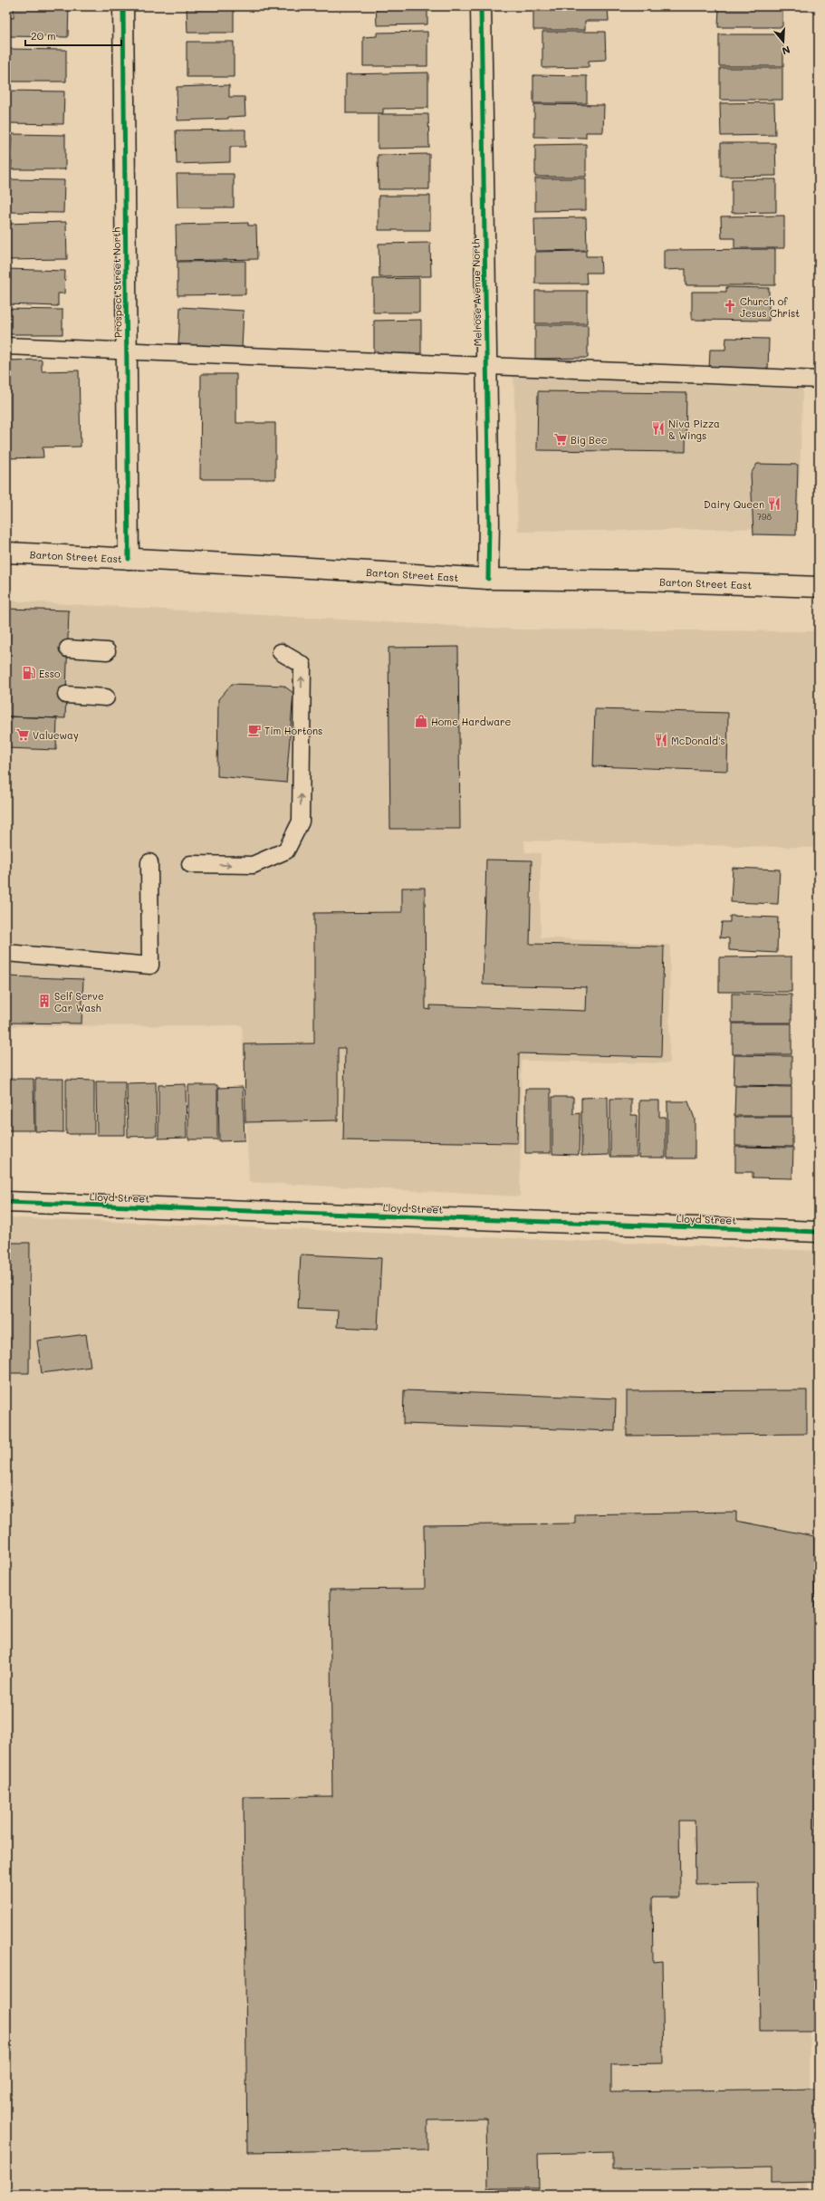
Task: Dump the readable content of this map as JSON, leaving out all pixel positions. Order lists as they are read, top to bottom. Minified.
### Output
{"streets":{"street":["Prospect Street North","Melrose Avenue North","Barton Street East","Lloyd Street"]},"crossings":[["Prospect Street North","Barton Street East"],["Melrose Avenue North","Barton Street East"]],"places":{"church":["Church of Jesus Christ"],"restaurant":["Niva Pizza & Wings","Dairy Queen","McDonald's"],"supermarket":["Big Bee","Valueway"],"fuel station":["Esso"],"shop":["Home Hardware"],"cafe":["Tim Hortons"],"building":["Self Serve Car Wash"]},"house_numbers":["798"],"scale_bar":"20 m","north":"bottom"}
